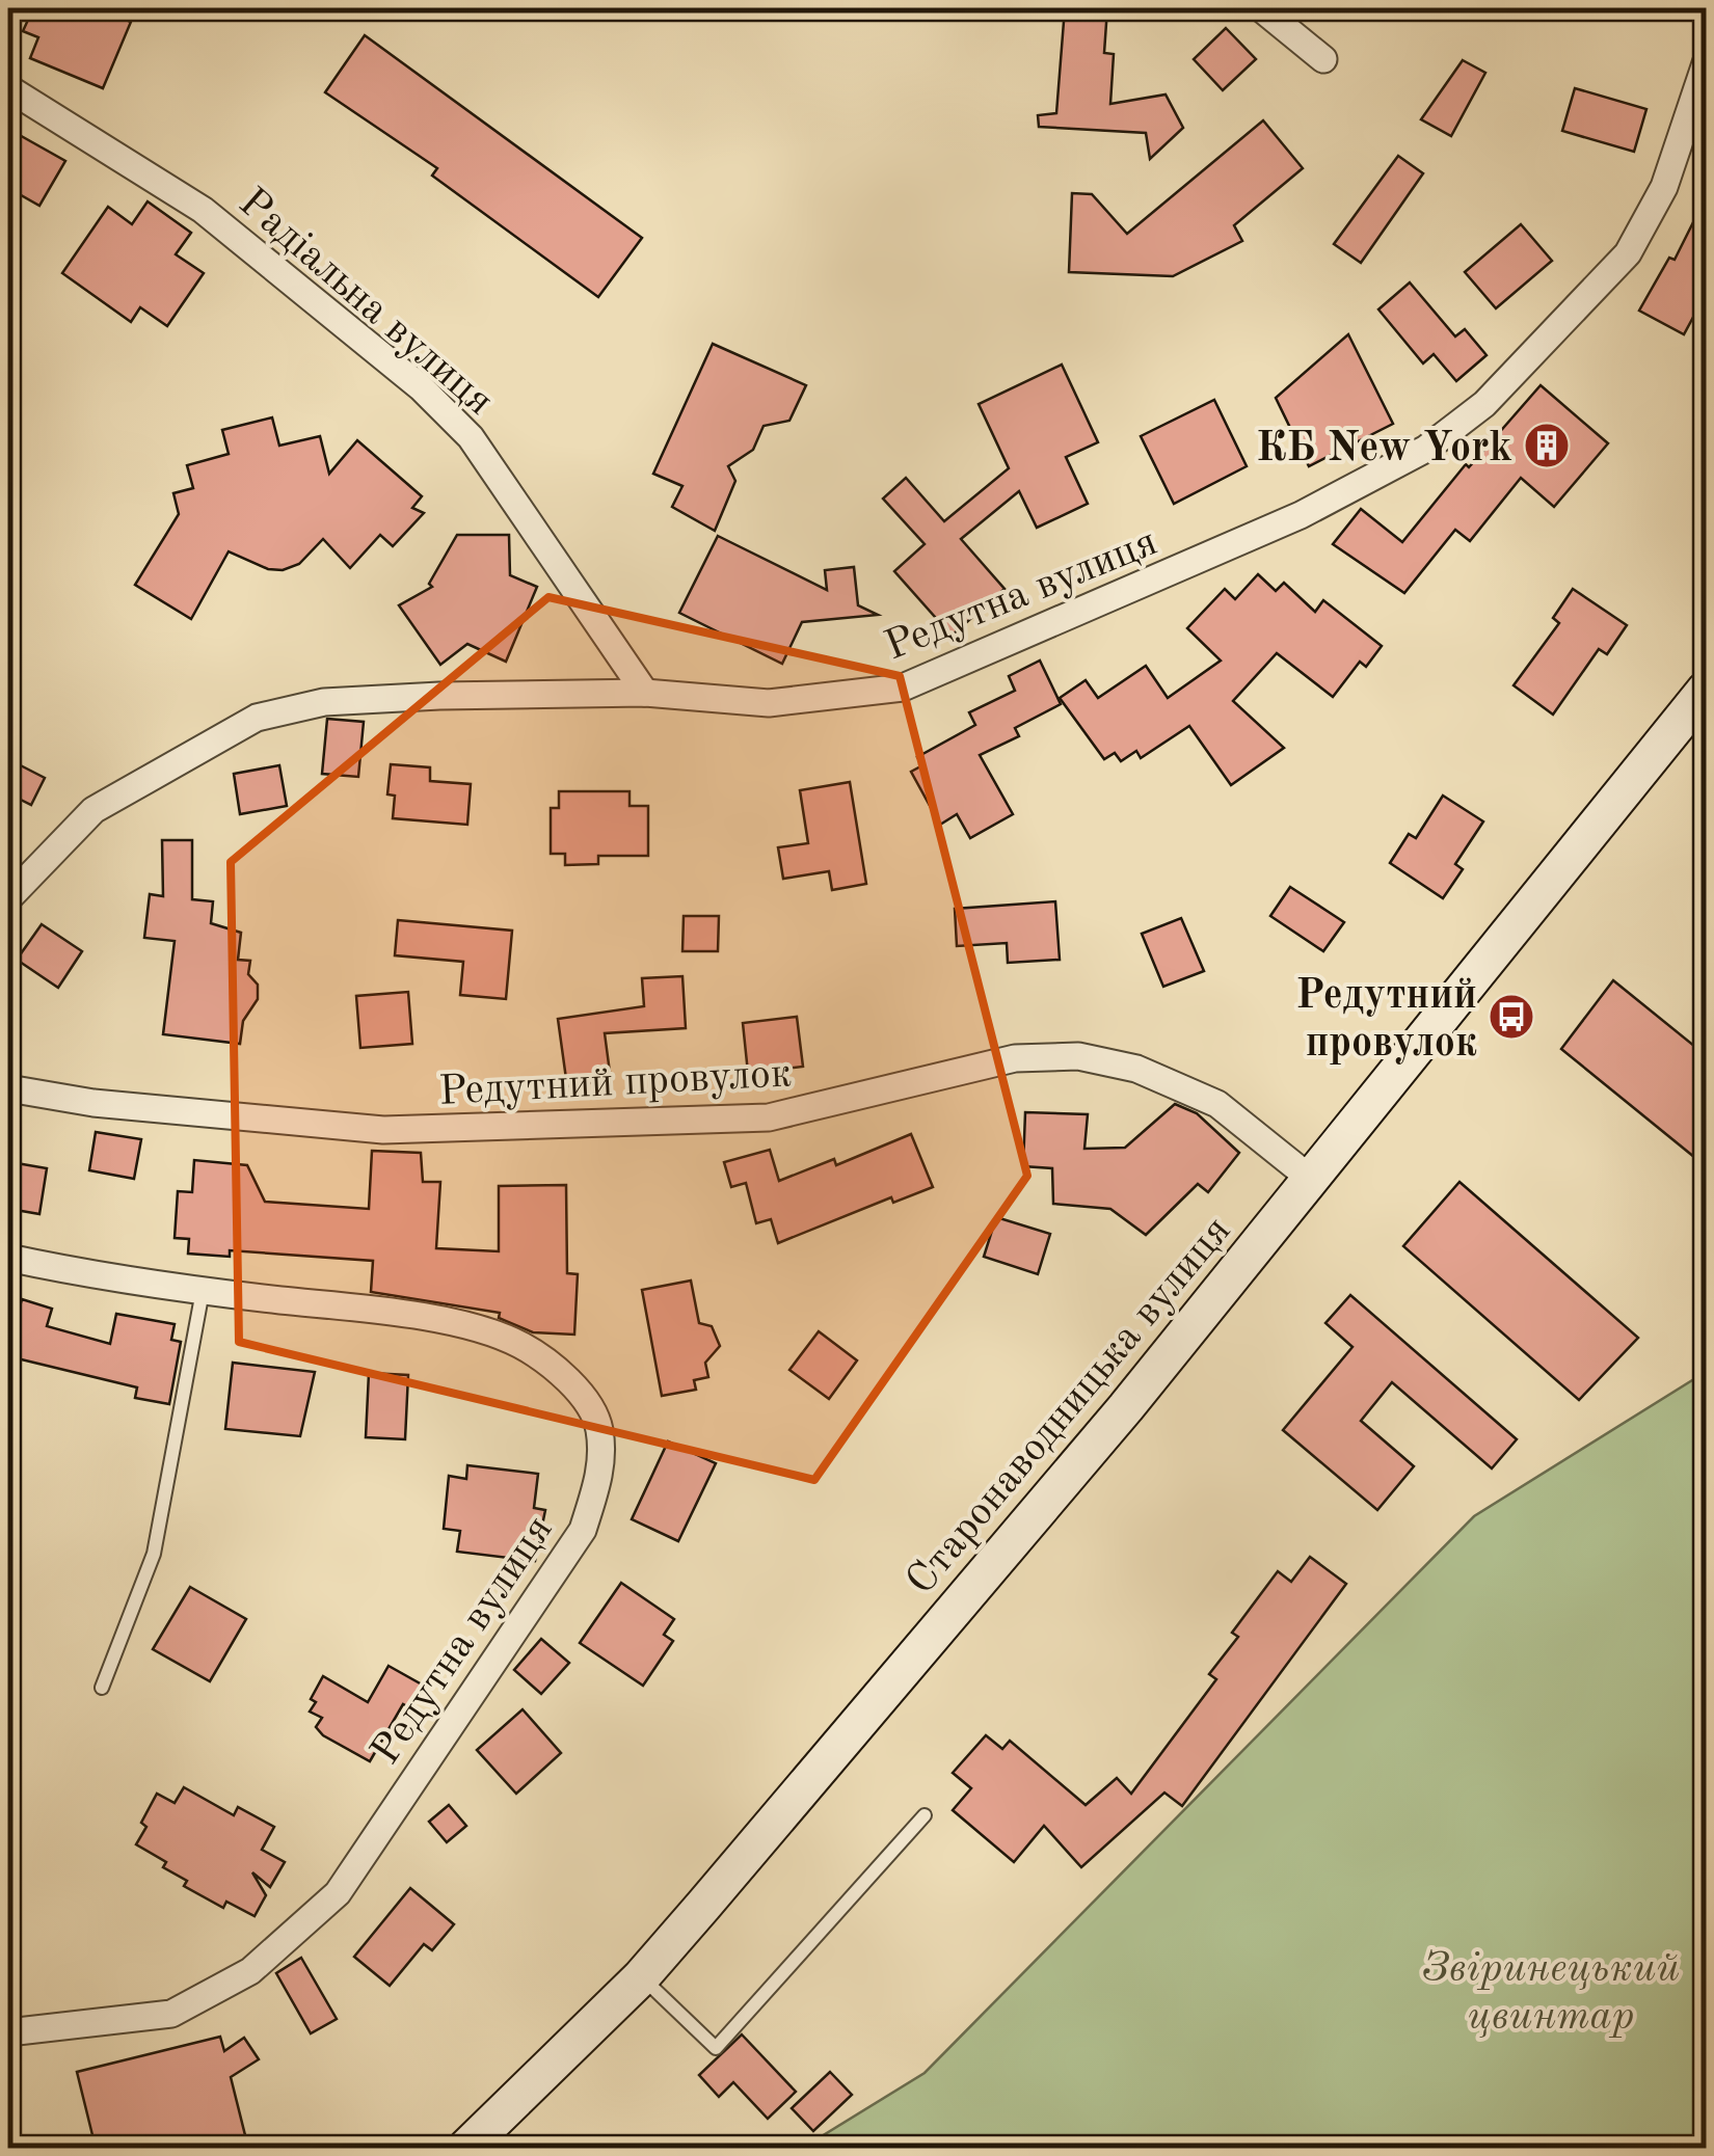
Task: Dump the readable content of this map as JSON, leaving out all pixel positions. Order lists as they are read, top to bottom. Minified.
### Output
{"streets":{"main road":["Старонаводницька вулиця"],"street":["Радіальна вулиця","Редутна вулиця","Редутний провулок"]},"crossings":[["Радіальна вулиця","Редутна вулиця"],["Редутний провулок","Старонаводницька вулиця"]],"parks":["Звіринецький цвинтар"],"places":{"building":["КБ New York"],"bus stop":["Редутний провулок"]}}
